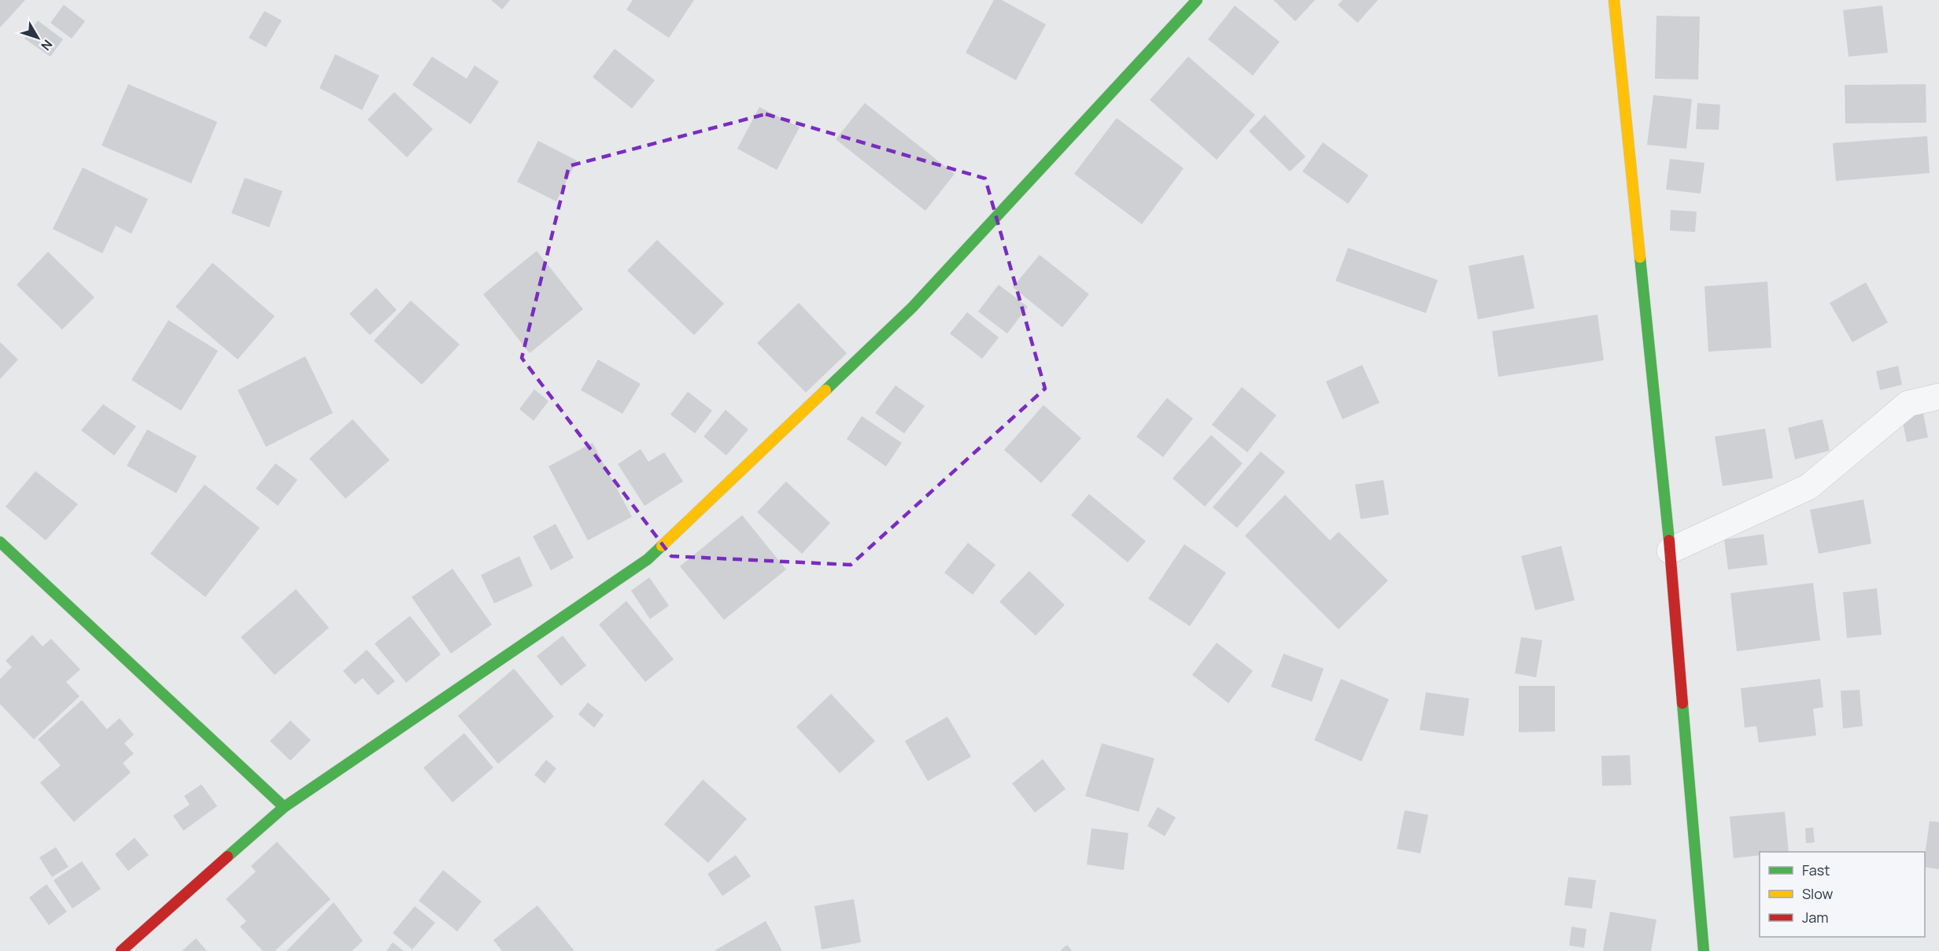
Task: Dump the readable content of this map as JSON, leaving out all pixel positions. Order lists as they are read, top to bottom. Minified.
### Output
{"legend":["Fast","Slow","Jam"],"north":"bottom right"}
